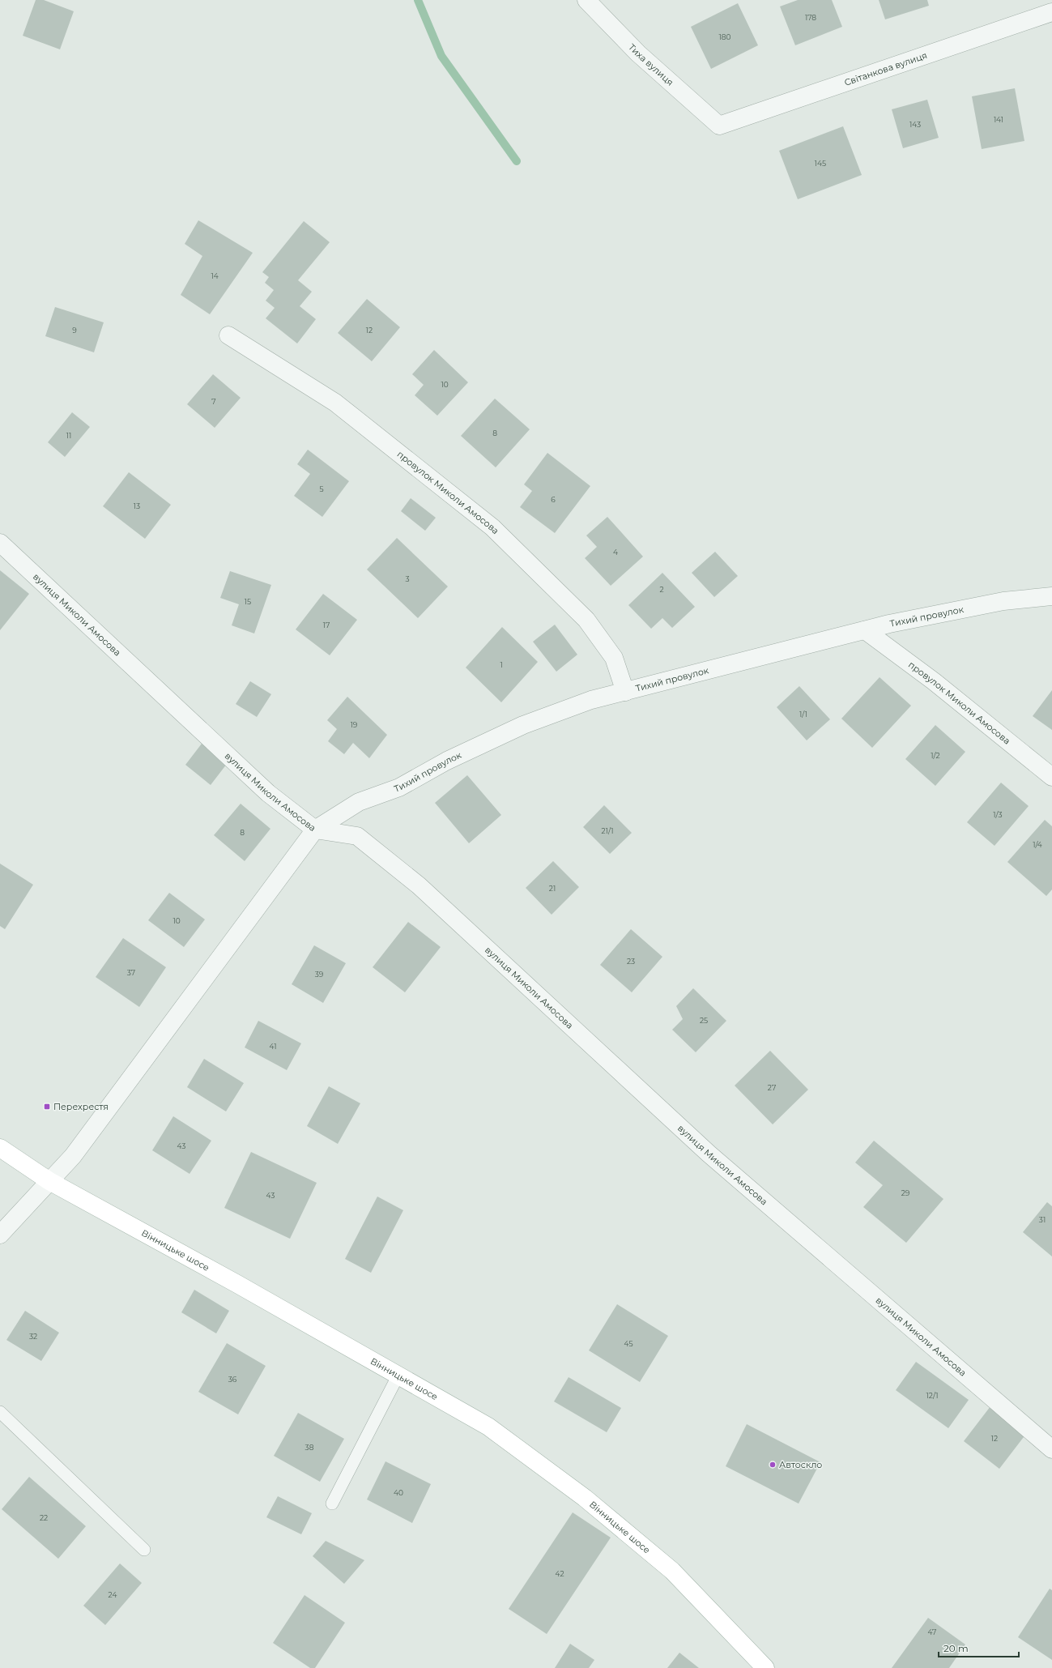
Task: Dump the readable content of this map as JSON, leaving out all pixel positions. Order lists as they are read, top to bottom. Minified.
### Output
{"streets":{"main road":["Вінницьке шосе"],"street":["Тиха вулиця","Світанкова вулиця","провулок Миколи Амосова","вулиця Миколи Амосова","Тихий провулок"]},"crossings":[["Тиха вулиця","Світанкова вулиця"],["провулок Миколи Амосова","Тихий провулок"],["вулиця Миколи Амосова","Тихий провулок"]],"places":{"transit":["Перехрестя"],"other":["Автоскло"]},"house_numbers":["178","180","141","143","145","14","9","12","10","7","8","11","5","6","13","4","3","2","15","17","1","1/1","19","1/2","1/3","21/1","8","1/4","21","10","23","37","39","25","41","27","43","29","43","31","32","45","36","12/1","12","38","40","22","42","24","47"],"scale_bar":"20 m"}
